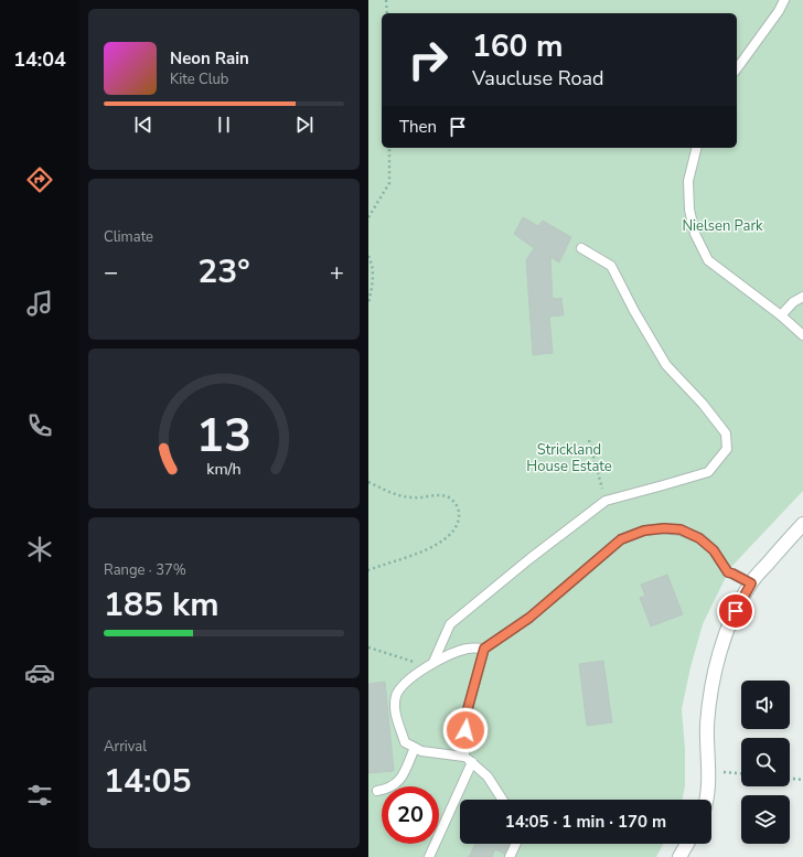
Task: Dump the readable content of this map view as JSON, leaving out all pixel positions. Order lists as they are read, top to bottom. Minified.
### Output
{"parks":["Nielsen Park","Strickland House Estate"],"page":{"tabs":"14:04","turn":["160 m","Vaucluse Road"],"song":["Neon Rain","Kite Club"],"then":"Then","tile":["Climate",["Range · 37%","185 km"],["Arrival","14:05"]],"heat":["−","23°","+"],"limit":"20","trip":"14:05 · 1 min · 170 m","gauge":["13","km/h"]}}
